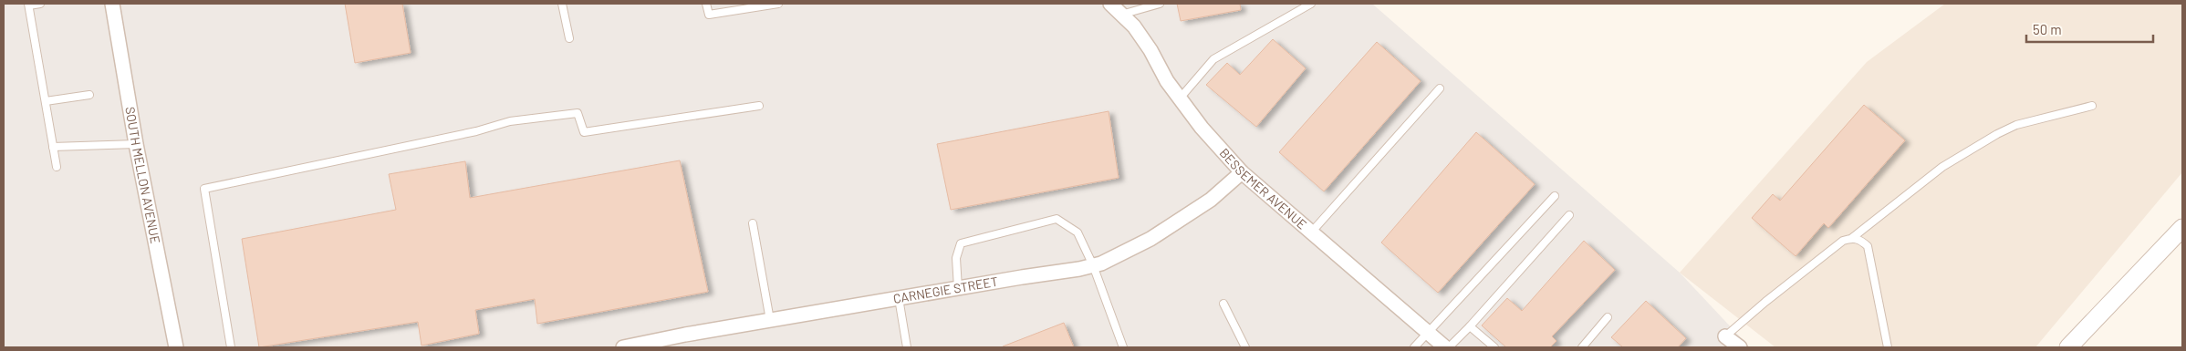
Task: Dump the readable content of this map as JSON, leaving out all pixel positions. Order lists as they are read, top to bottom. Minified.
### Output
{"streets":{"street":["SOUTH MELLON AVENUE","BESSEMER AVENUE","CARNEGIE STREET"]},"crossings":[["BESSEMER AVENUE","CARNEGIE STREET"]],"scale_bar":"50 m"}
